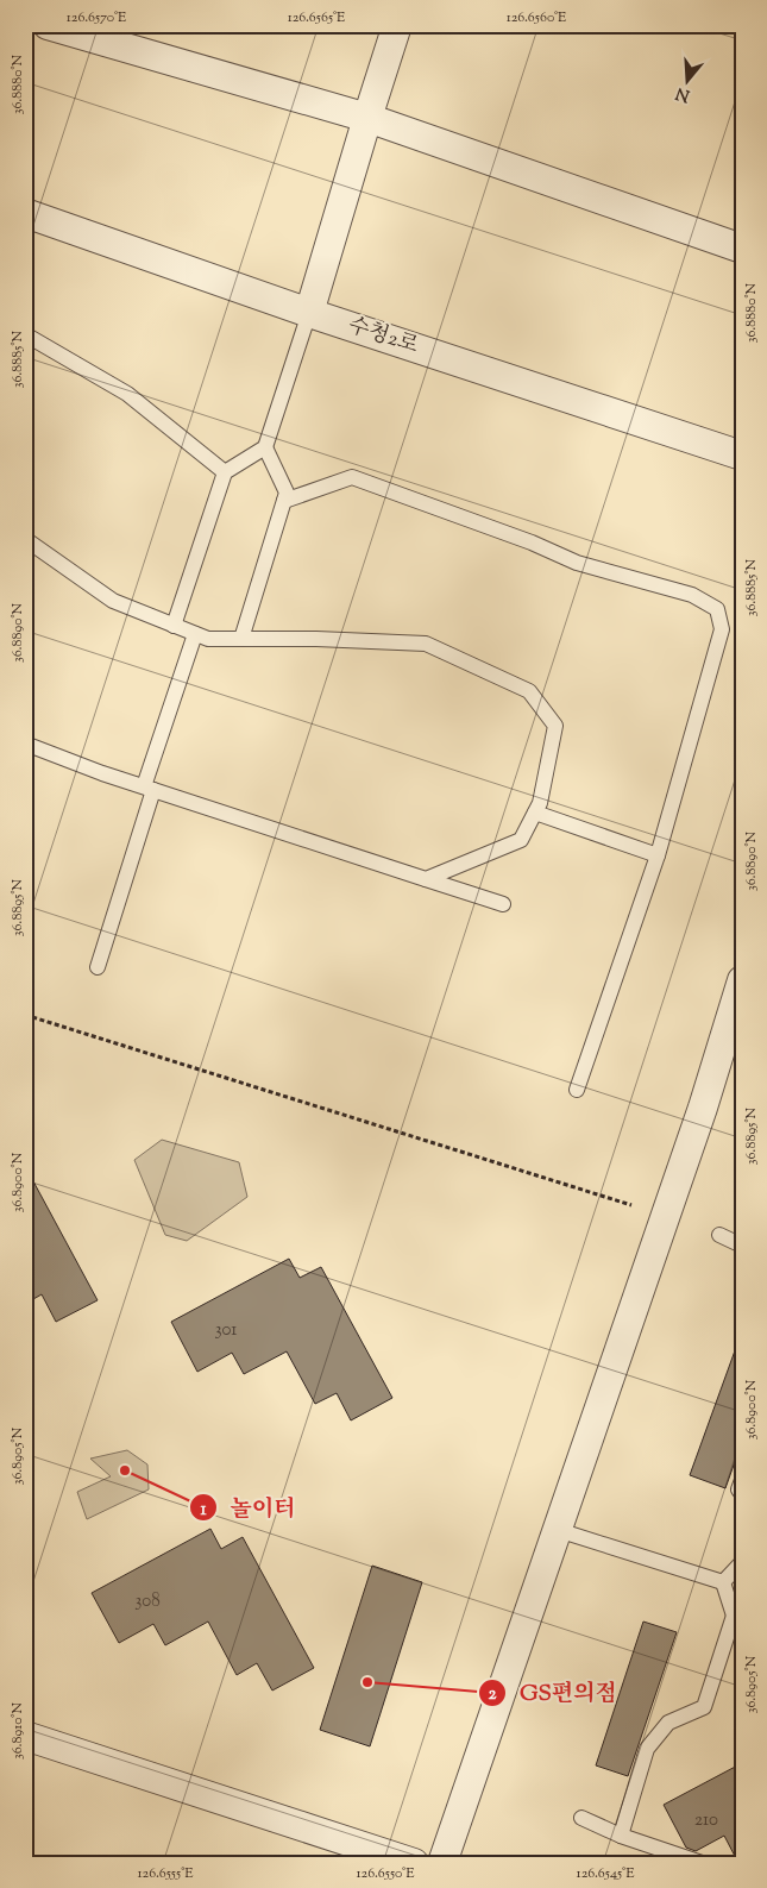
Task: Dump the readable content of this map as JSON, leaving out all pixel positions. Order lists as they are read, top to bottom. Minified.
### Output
{"streets":{"street":["수청2로"]},"places":["놀이터","GS편의점"],"house_numbers":["301","308","210"],"north":"bottom","coordinates":["126.6570°E","126.6565°E","126.6560°E","36.8880°N","36.8885°N","36.8890°N","36.8895°N","36.8900°N","36.8905°N","36.8910°N","126.6555°E","126.6550°E","126.6545°E"]}
